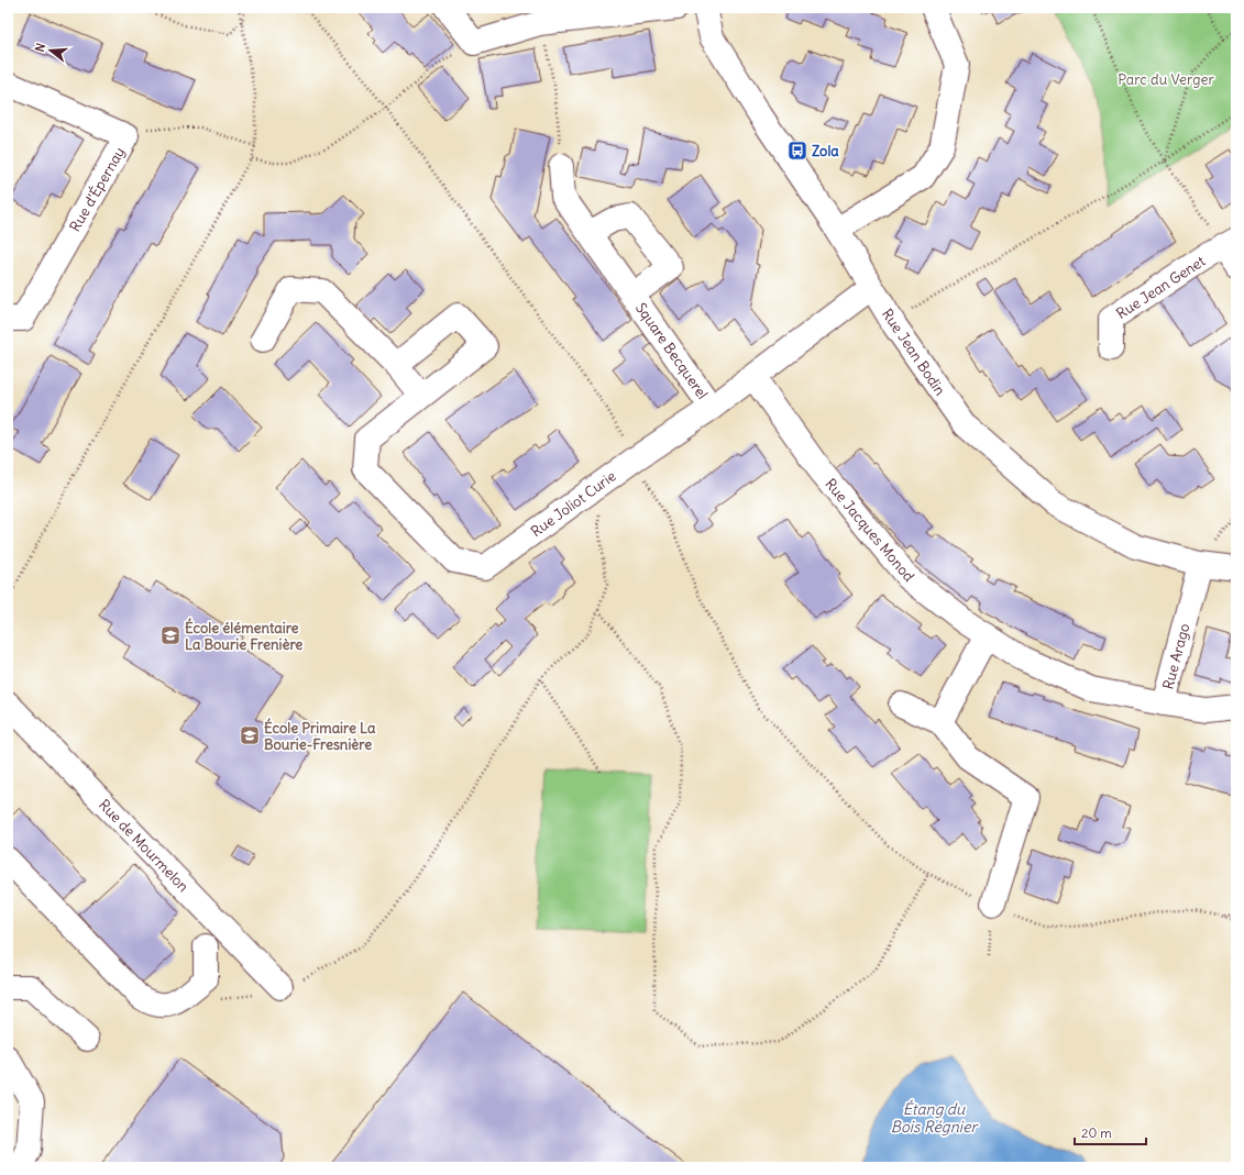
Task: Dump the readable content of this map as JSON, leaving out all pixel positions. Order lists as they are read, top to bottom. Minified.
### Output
{"streets":{"street":["Rue d’Épernay","Rue Jean Genet","Square Becquerel","Rue Jean Bodin","Rue Joliot Curie","Rue Jacques Monod","Rue Arago","Rue de Mourmelon"]},"crossings":[["Square Becquerel","Rue Joliot Curie"],["Rue Jean Bodin","Rue Joliot Curie"],["Rue Jean Bodin","Rue Arago"],["Rue Joliot Curie","Rue Jacques Monod"],["Rue Jacques Monod","Rue Arago"]],"water":["Étang du Bois Régnier"],"parks":["Parc du Verger"],"places":{"bus stop":["Zola"],"school or university":["École élémentaire La Bourie Frenière","École Primaire La Bourie-Fresnière"]},"scale_bar":"20 m","north":"left"}
